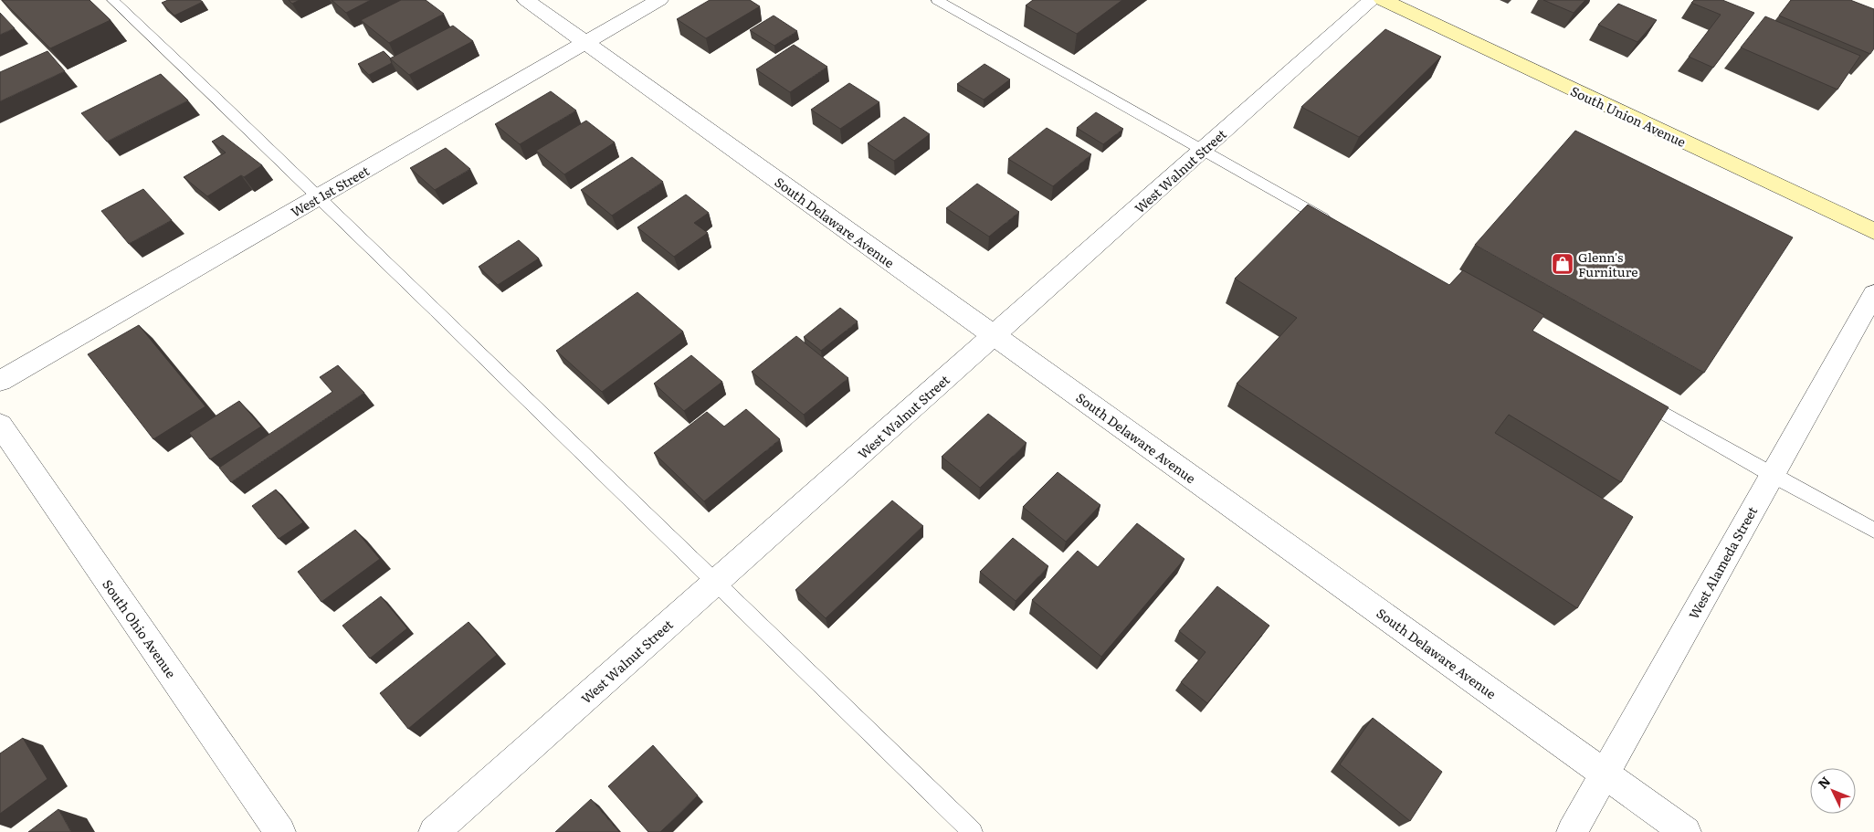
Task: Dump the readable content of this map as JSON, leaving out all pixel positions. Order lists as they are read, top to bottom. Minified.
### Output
{"streets":{"main road":["South Union Avenue"],"street":["West Walnut Street","West 1st Street","South Delaware Avenue","West Alameda Street","South Ohio Avenue"]},"crossings":[["West Walnut Street","South Delaware Avenue"],["West 1st Street","South Delaware Avenue"],["South Delaware Avenue","West Alameda Street"]],"places":{"shop":["Glenn's Furniture"]},"north":"top left"}
